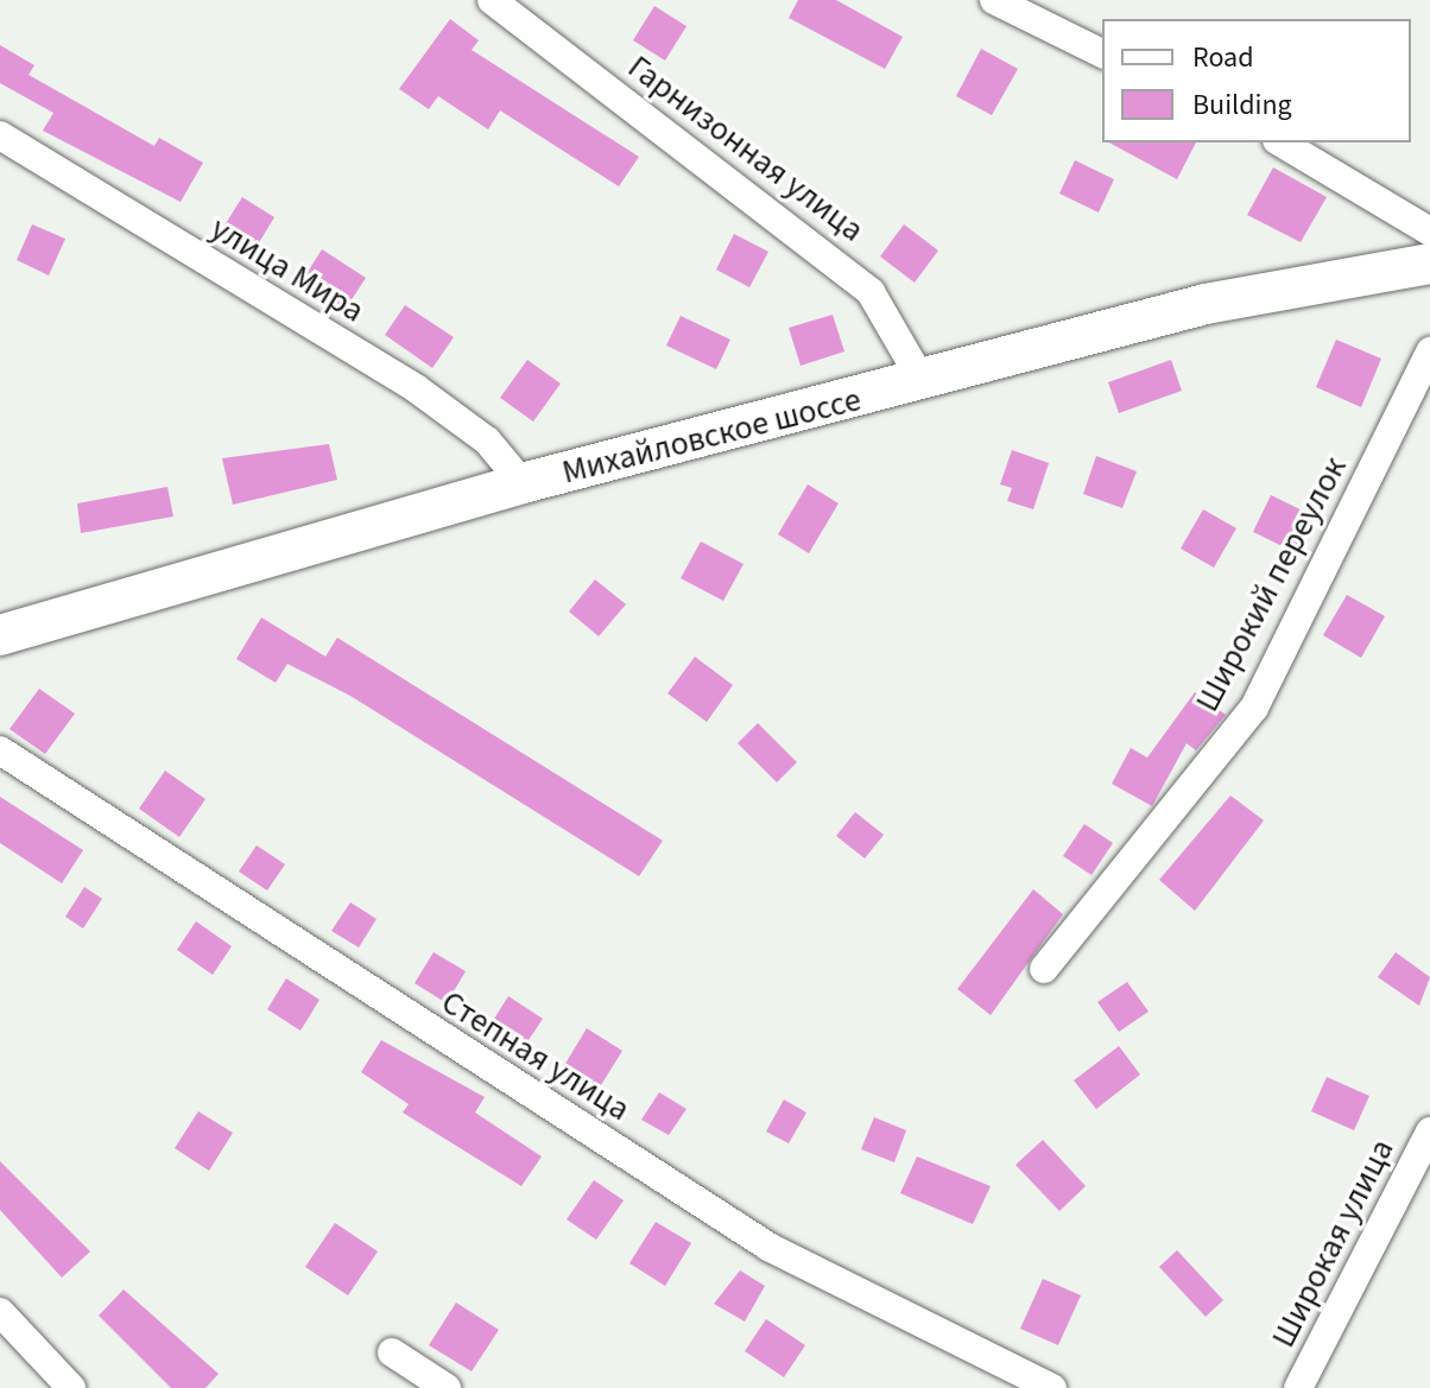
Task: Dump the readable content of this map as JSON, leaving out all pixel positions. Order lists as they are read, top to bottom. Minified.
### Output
{"streets":{"main road":["Михайловское шоссе"],"street":["Гарнизонная улица","улица Мира","Широкий переулок","Степная улица","Широкая улица"]},"crossings":[["Гарнизонная улица","Михайловское шоссе"],["улица Мира","Михайловское шоссе"]],"legend":["Road","Building"]}
